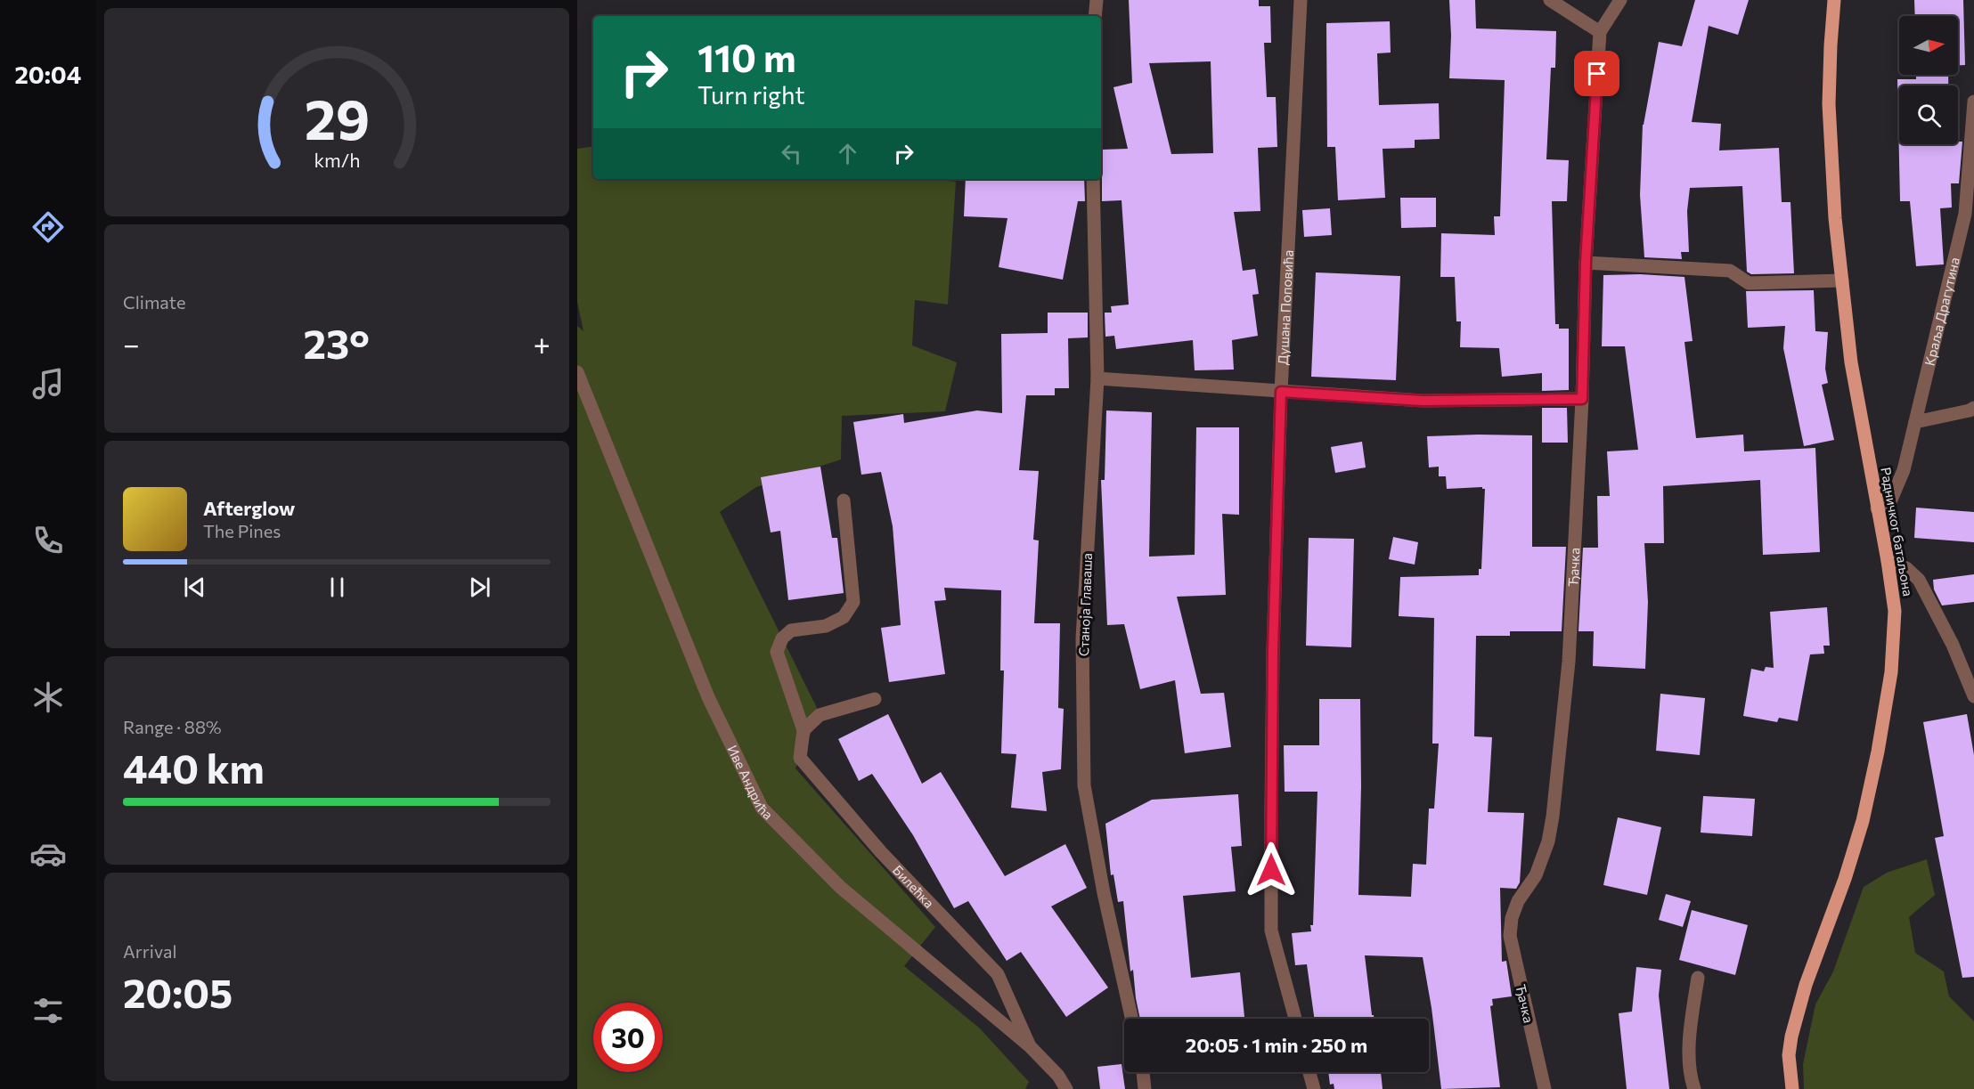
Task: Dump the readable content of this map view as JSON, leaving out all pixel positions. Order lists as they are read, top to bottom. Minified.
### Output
{"streets":{"main road":["Радничког батаљона"],"street":["Душана Поповића","Краља Драгутина","Ђачка","Станоја Главаша","Иве Андрића","Билећка"]},"crossings":[["Краља Драгутина","Радничког батаљона"],["Иве Андрића","Билећка"]],"north":"right","page":{"tabs":"20:04","turn":["110 m","Turn right"],"tile":["Climate",["Range · 88%","440 km"],["Arrival","20:05"]],"heat":["−","23°","+"],"song":["Afterglow","The Pines"],"limit":"30","trip":"20:05 · 1 min · 250 m","gauge":["29","km/h"]}}
